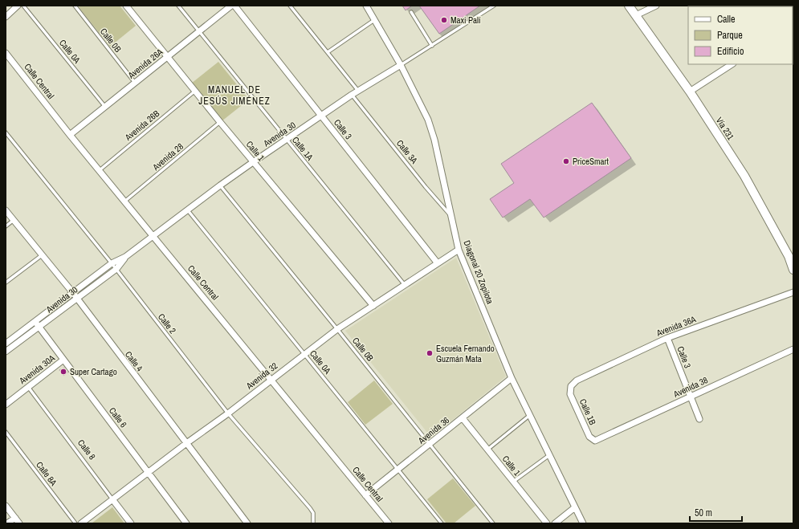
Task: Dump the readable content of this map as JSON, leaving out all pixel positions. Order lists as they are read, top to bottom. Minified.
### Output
{"streets":{"main road":["Vía 231"],"street":["Avenida 26A","Calle Central","Calle 3","Avenida 30","Calle 1","Diagonal 20 Zopilota","Avenida 36A","Calle 4","Avenida 30A","Avenida 32","Avenida 38","Calle 1B","Calle 6","Avenida 36","Calle 8"],"lane":["Calle 0B","Calle 0A","Avenida 26B","Calle 1A","Calle 3A","Avenida 28","Calle 2","Calle 8A"]},"crossings":[["Calle 0B","Avenida 26A"],["Calle 0B","Avenida 30"],["Calle 0B","Avenida 32"],["Calle 0B","Avenida 36"],["Calle 0A","Avenida 26A"],["Calle 0A","Avenida 30"],["Calle 0A","Avenida 32"],["Calle 0A","Avenida 36"],["Avenida 26A","Calle Central"],["Avenida 26A","Calle 1A"],["Avenida 26A","Calle 1"],["Calle Central","Avenida 26B"],["Calle Central","Avenida 30"],["Calle Central","Avenida 28"],["Calle Central","Avenida 32"],["Calle Central","Avenida 36"],["Avenida 26B","Calle 1"],["Calle 3","Avenida 30"],["Calle 3","Avenida 36A"],["Calle 3","Avenida 32"],["Calle 3","Avenida 38"],["Avenida 30","Calle 1A"],["Avenida 30","Calle 1"],["Avenida 30","Calle 3A"],["Avenida 30","Diagonal 20 Zopilota"],["Avenida 30","Calle 2"],["Avenida 30","Calle 4"],["Avenida 30","Calle 6"],["Calle 1A","Avenida 32"],["Calle 1","Avenida 28"],["Calle 1","Avenida 32"],["Calle 1","Avenida 36"],["Calle 3A","Diagonal 20 Zopilota"],["Diagonal 20 Zopilota","Avenida 32"],["Diagonal 20 Zopilota","Avenida 36"],["Calle 2","Avenida 32"],["Avenida 36A","Calle 1B"],["Calle 4","Avenida 32"],["Avenida 30A","Calle 6"],["Avenida 30A","Calle 8"],["Avenida 32","Calle 6"],["Avenida 32","Calle 8"],["Avenida 38","Calle 1B"]],"districts":["MANUEL DE JESÚS JIMÉNEZ"],"places":["Maxi Palí","PriceSmart","Escuela Fernando Guzmán Mata","Super Cartago"],"legend":["Calle","Parque","Edificio"],"scale_bar":"50 m"}
